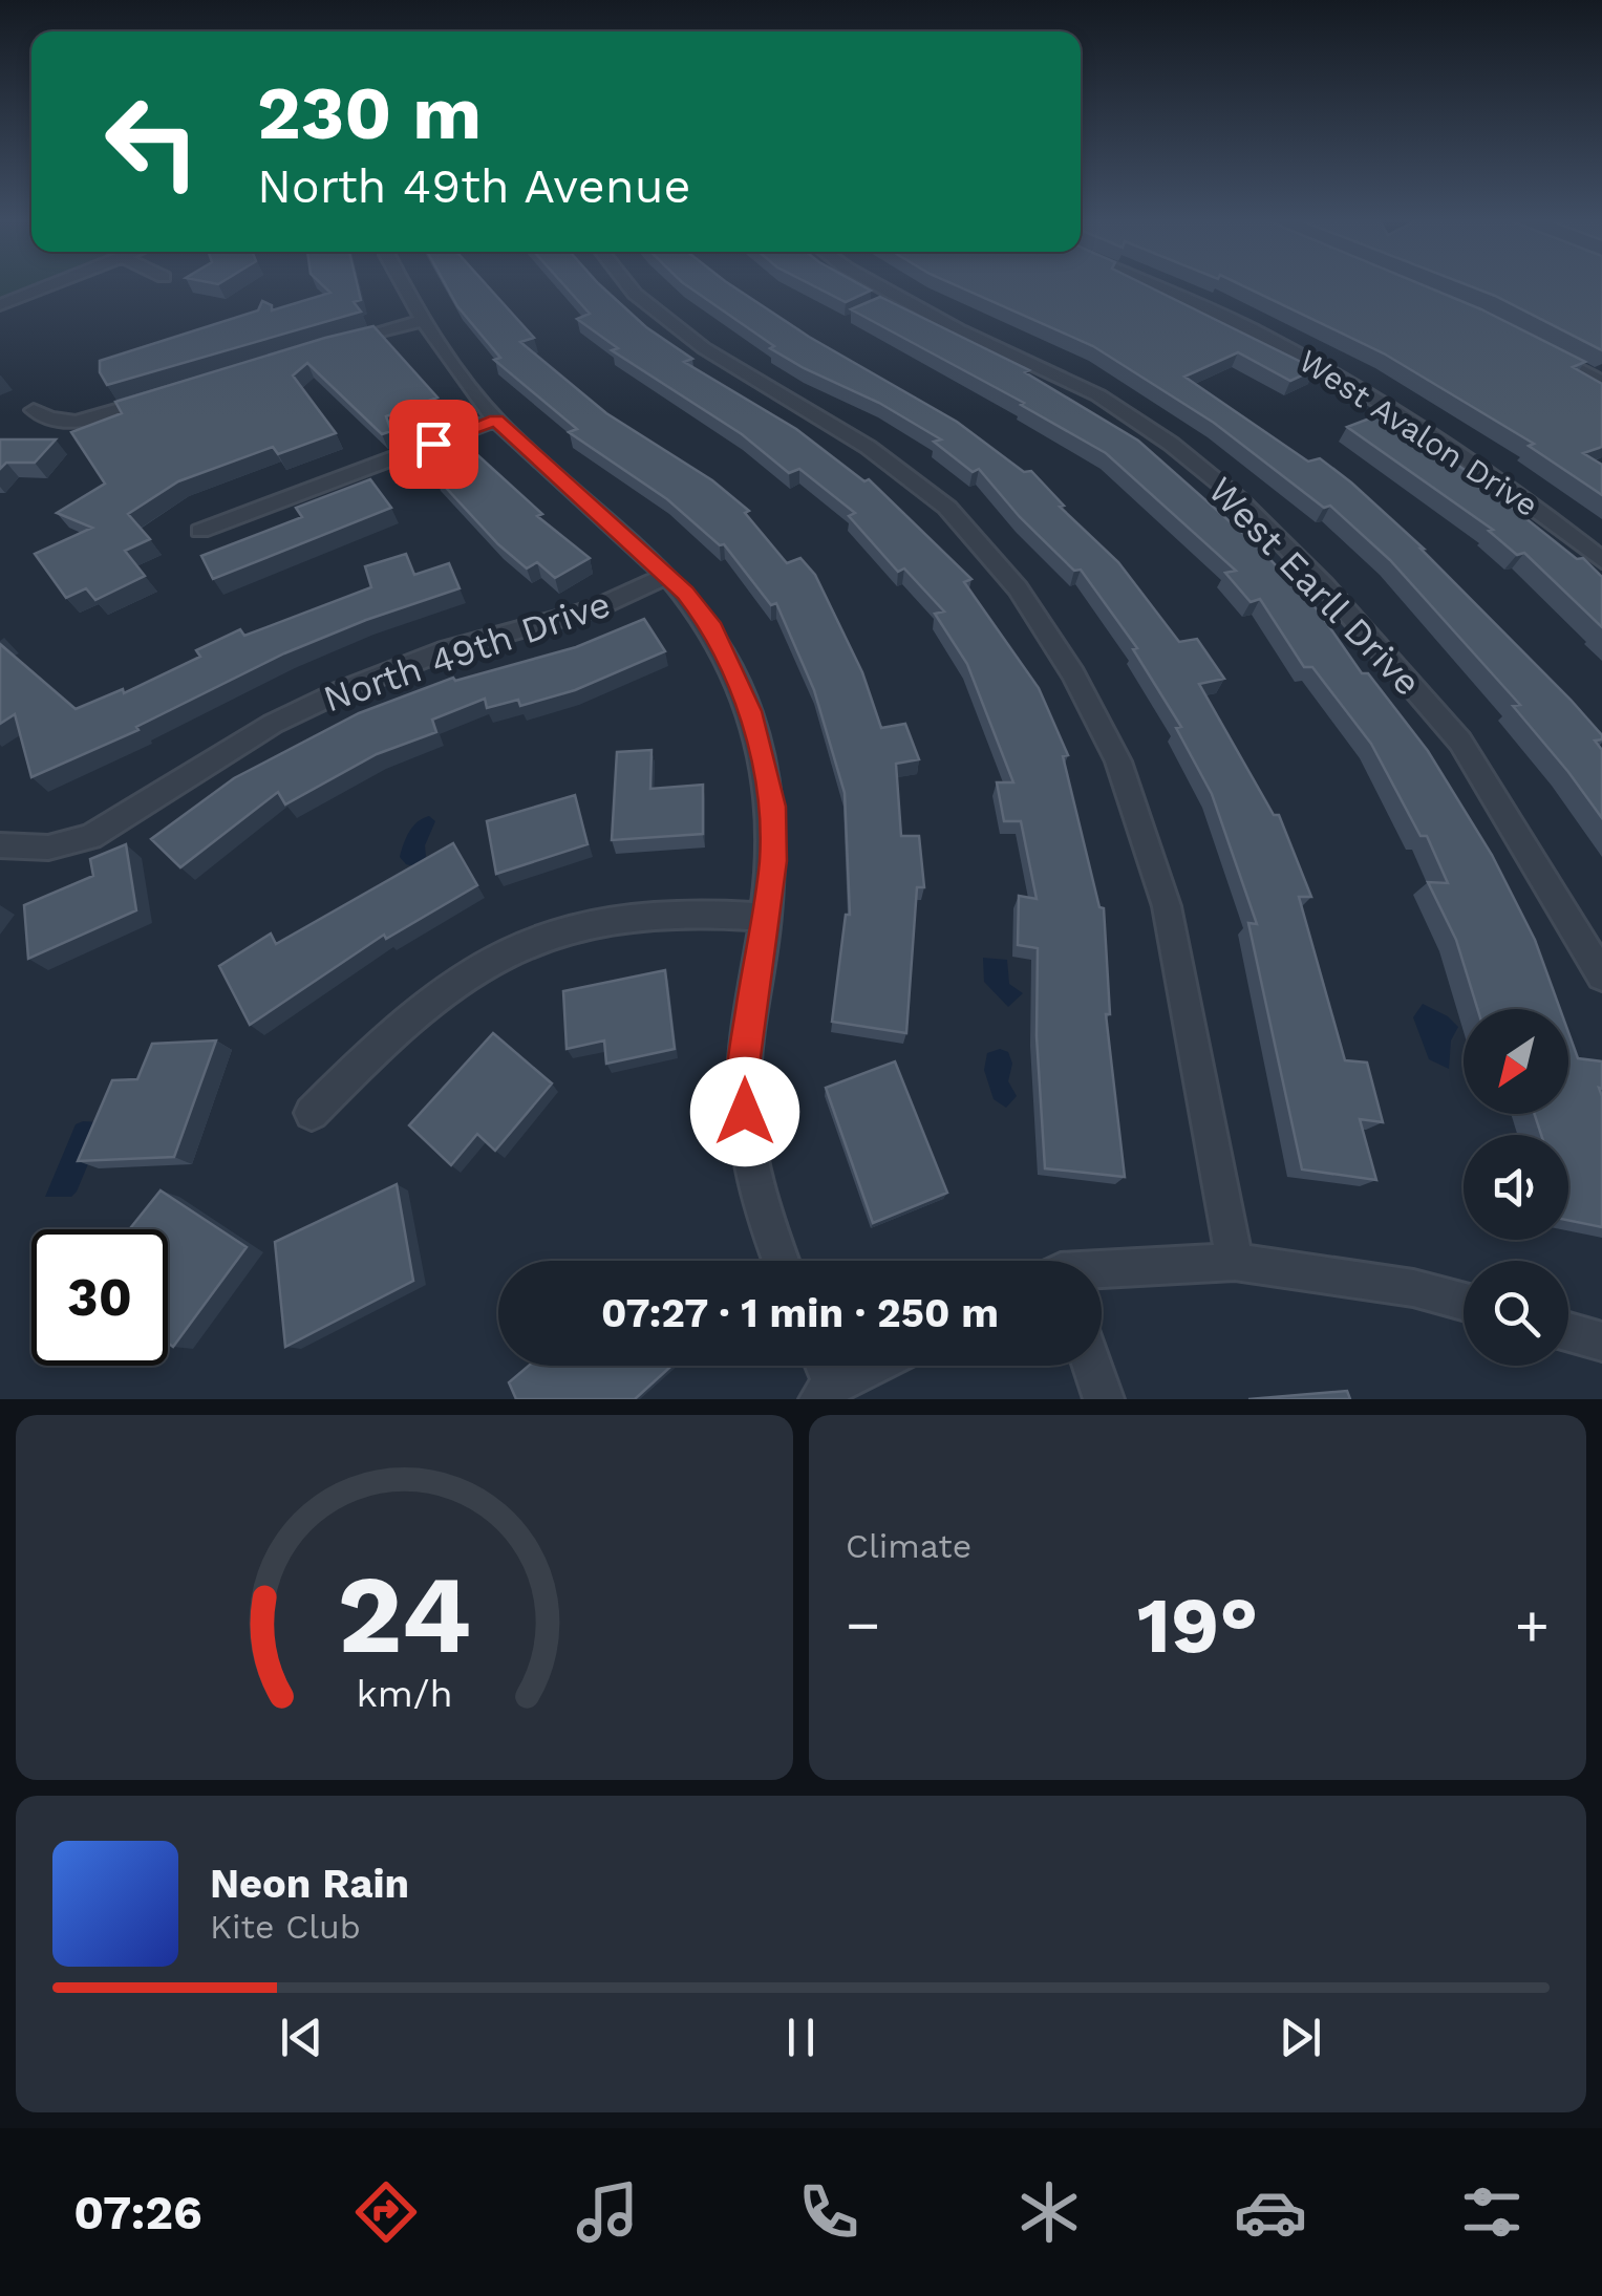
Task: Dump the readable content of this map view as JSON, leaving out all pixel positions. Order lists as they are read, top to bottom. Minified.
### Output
{"streets":{"street":["West Avalon Drive","West Earll Drive","North 49th Drive"]},"north":"bottom left","page":{"turn":["230 m","North 49th Avenue"],"limit":"30","trip":"07:27 · 1 min · 250 m","tile":"Climate","heat":["−","19°","+"],"song":["Neon Rain","Kite Club"],"tabs":"07:26","gauge":["24","km/h"]}}
